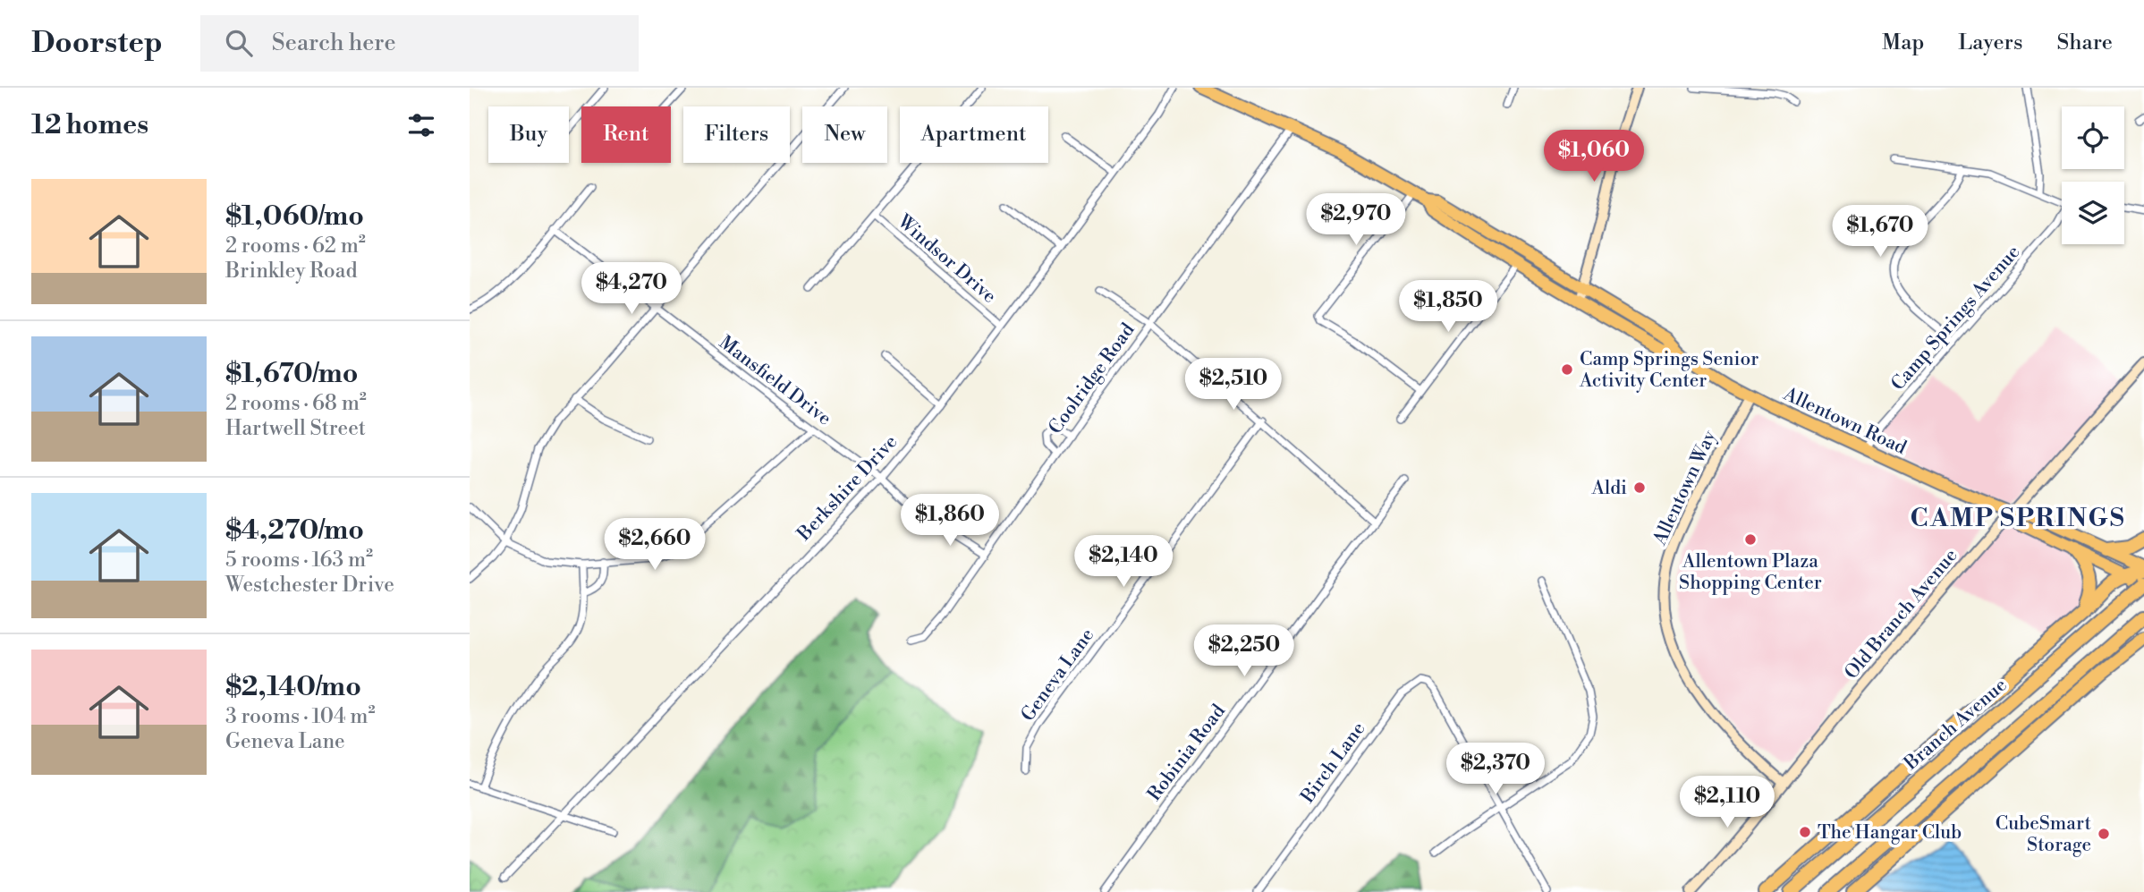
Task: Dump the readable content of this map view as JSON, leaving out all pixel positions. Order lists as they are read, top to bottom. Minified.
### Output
{"streets":{"highway":["Branch Avenue"],"main road":["Allentown Road","Allentown Way","Old Branch Avenue"],"street":["Windsor Drive","Camp Springs Avenue","Coolridge Road","Mansfield Drive","Berkshire Drive","Geneva Lane","Robinia Road","Birch Lane"]},"crossings":[["Windsor Drive","Berkshire Drive"],["Camp Springs Avenue","Allentown Road"],["Coolridge Road","Allentown Road"],["Mansfield Drive","Berkshire Drive"],["Allentown Road","Allentown Way"],["Allentown Road","Old Branch Avenue"],["Allentown Road","Branch Avenue"],["Allentown Way","Old Branch Avenue"]],"districts":["CAMP SPRINGS"],"places":["Camp Springs Senior Activity Center","Aldi","Allentown Plaza Shopping Center","The Hangar Club","CubeSmart Storage"],"page":{"header":"Doorstep","search":"Search here","nav":["Map","Layers","Share"],"heading":"12 homes","chip":["Buy","Rent","Filters","New","Apartment"],"price":["$1,060","$2,970","$1,670","$4,270","$1,850","$2,510","$1,860","$2,660","$2,140","$2,250","$2,370","$2,110"],"list":[{"name":"$1,060/mo","note":"2 rooms · 62 m² · Brinkley Road"},{"name":"$1,670/mo","note":"2 rooms · 68 m² · Hartwell Street"},{"name":"$4,270/mo","note":"5 rooms · 163 m² · Westchester Drive"},{"name":"$2,140/mo","note":"3 rooms · 104 m² · Geneva Lane"}]}}
